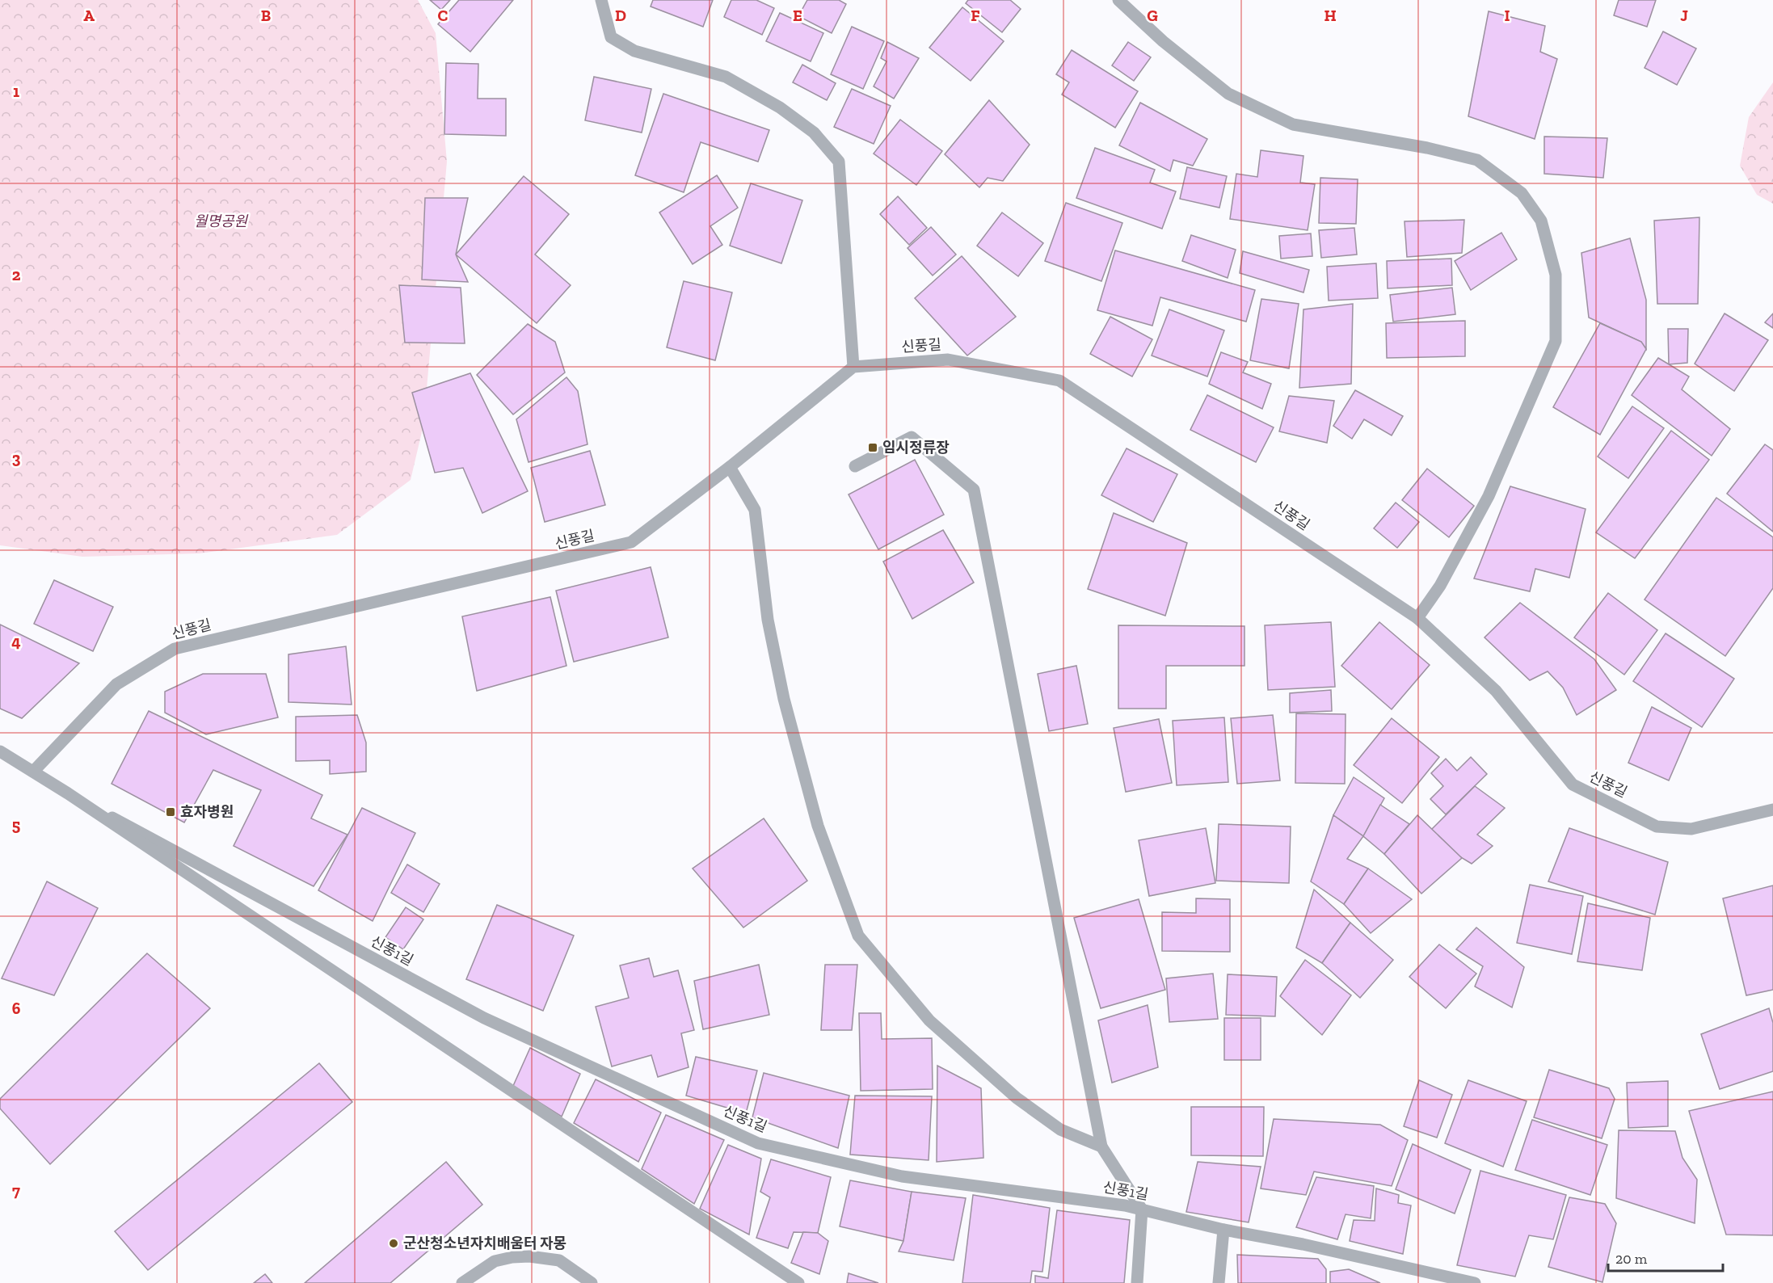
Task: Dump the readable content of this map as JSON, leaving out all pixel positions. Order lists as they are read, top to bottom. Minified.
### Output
{"streets":{"street":["신풍길","신풍1길"]},"parks":["월명공원"],"places":{"transit":["임시정류장","효자병원"],"other":["군산청소년자치배움터 자몽"]},"scale_bar":"20 m","grid":{"columns":["A","B","C","D","E","F","G","H","I","J"],"rows":["1","2","3","4","5","6","7"]}}
